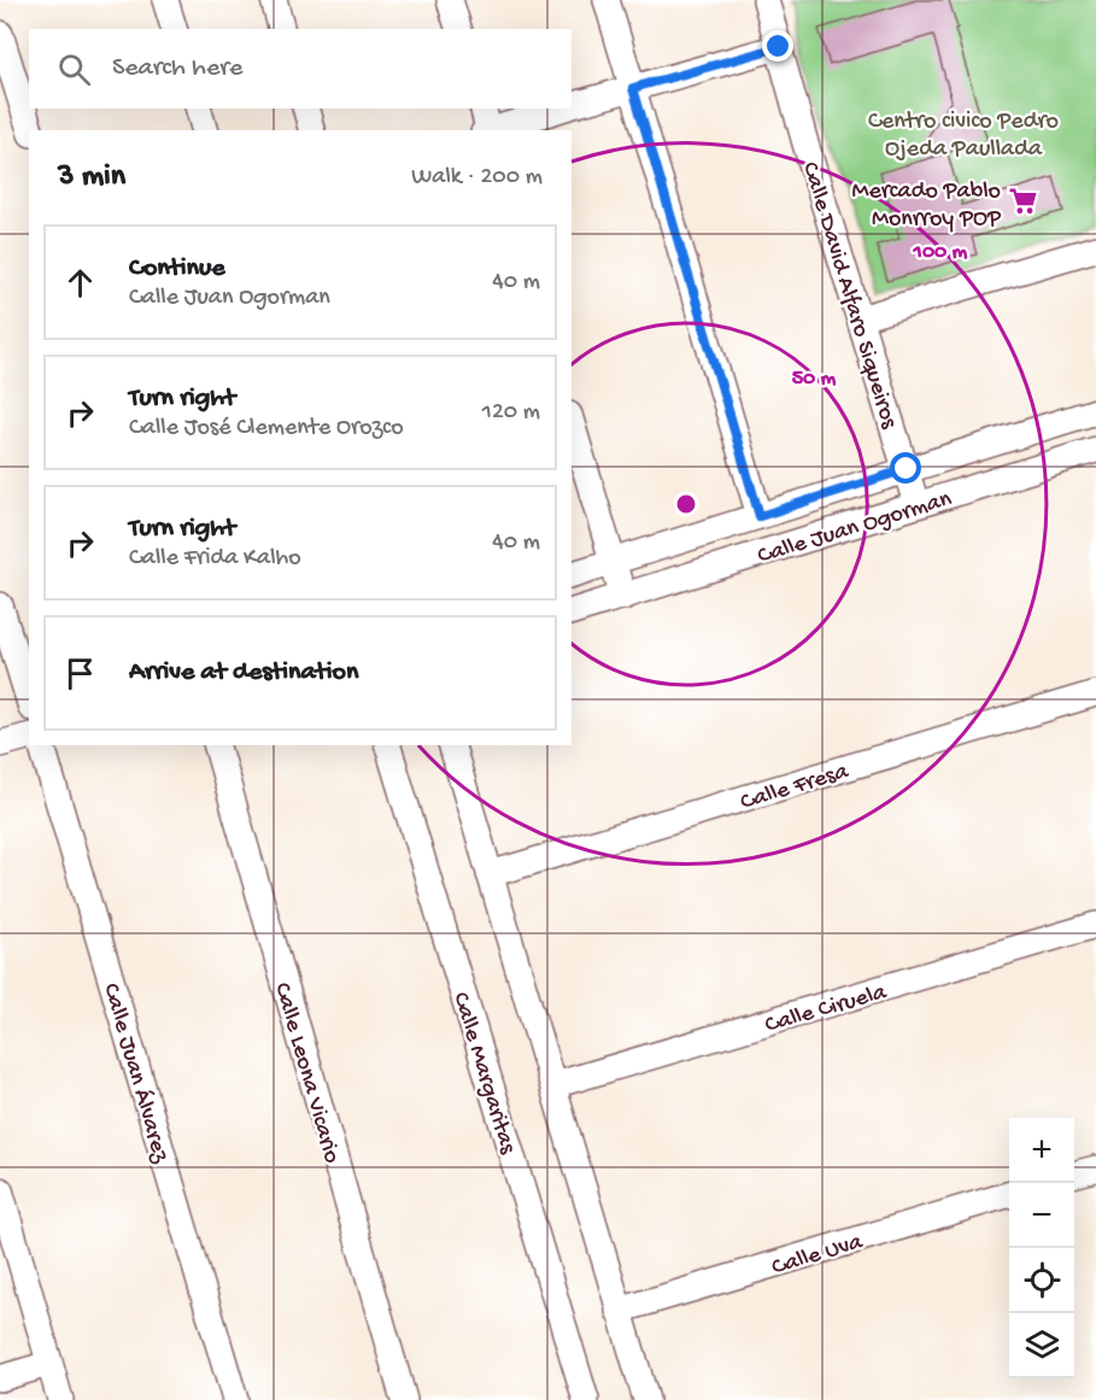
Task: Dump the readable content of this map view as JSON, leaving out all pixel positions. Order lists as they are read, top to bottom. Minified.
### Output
{"streets":{"street":["Calle David Alfaro Siqueiros","Calle Juan Ogorman","Calle Fresa","Calle Ciruela","Calle Juan Álvarez","Calle Leona Vicario","Calle Margaritas","Calle Uva"]},"crossings":[["Calle David Alfaro Siqueiros","Calle Juan Ogorman"]],"parks":["Centro civico Pedro Ojeda Paullada"],"places":{"supermarket":["Mercado Pablo Monrroy POP"]},"page":{"search":"Search here","heading":["3 min","Walk · 200 m"],"list":[["Continue","Calle Juan Ogorman","40 m"],["Turn right","Calle José Clemente Orozco","120 m"],["Turn right","Calle Frida Kalho","40 m"],"Arrive at destination"],"map_buttons":["+","−"]},"rings":["100 m","50 m"]}
